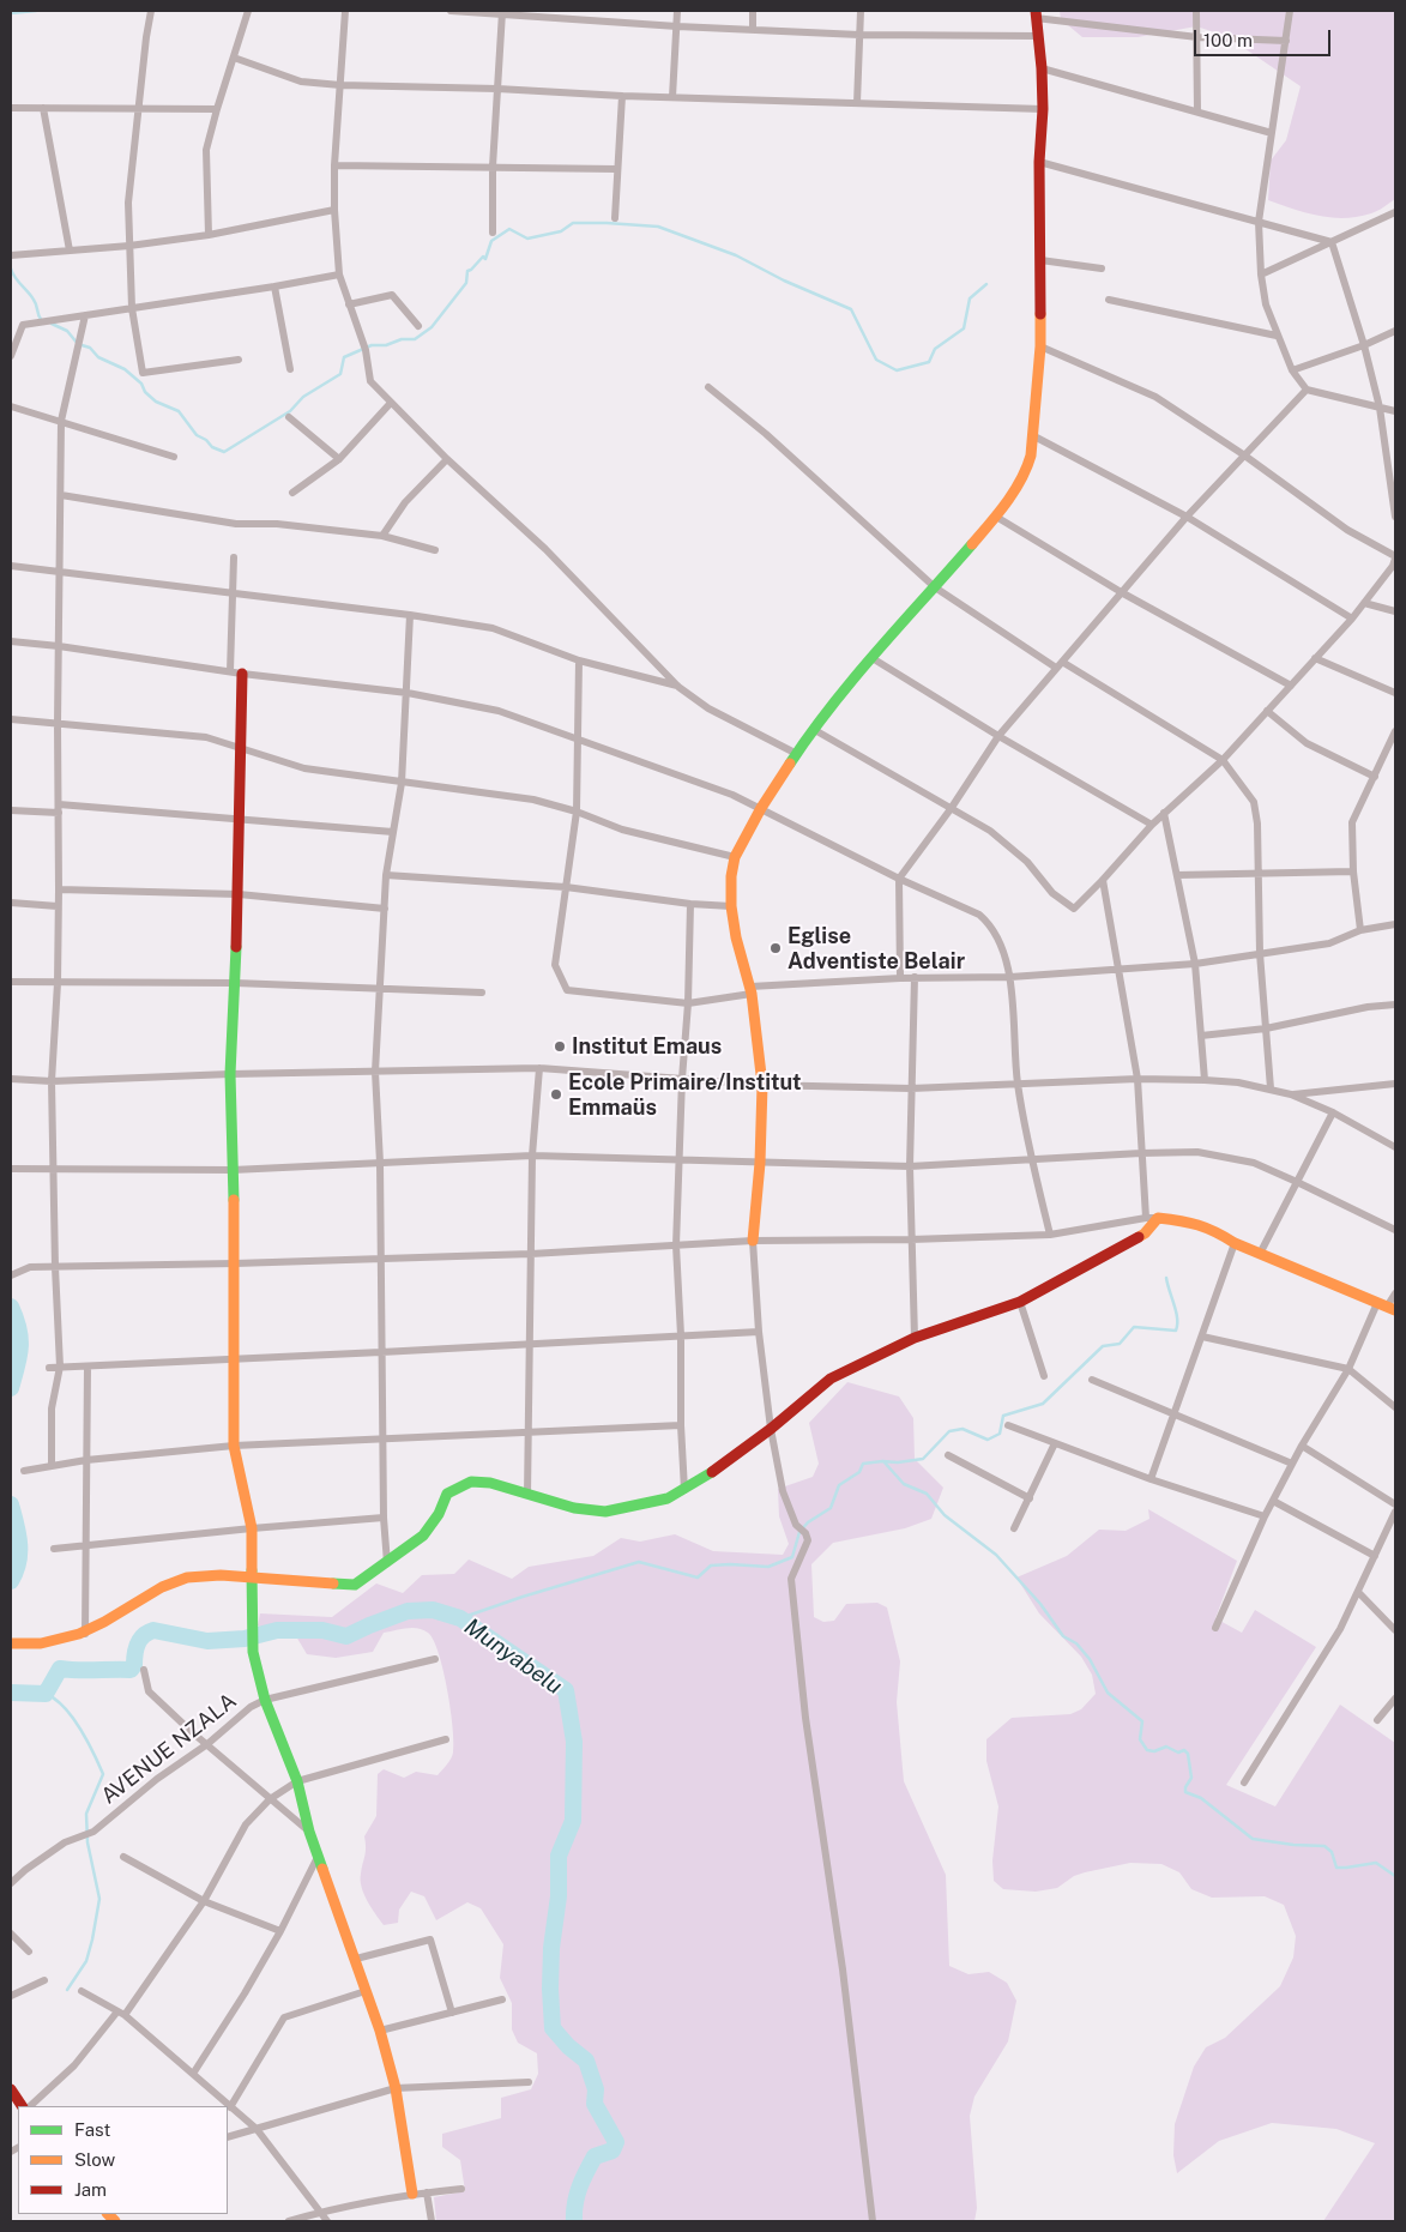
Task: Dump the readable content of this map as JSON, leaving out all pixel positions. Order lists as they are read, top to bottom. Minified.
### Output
{"streets":{"street":["AVENUE NZALA"]},"water":["Munyabelu"],"places":["Eglise Adventiste Belair","Institut Emaus","Ecole Primaire/Institut Emmaüs"],"legend":["Fast","Slow","Jam"],"scale_bar":"100 m"}
